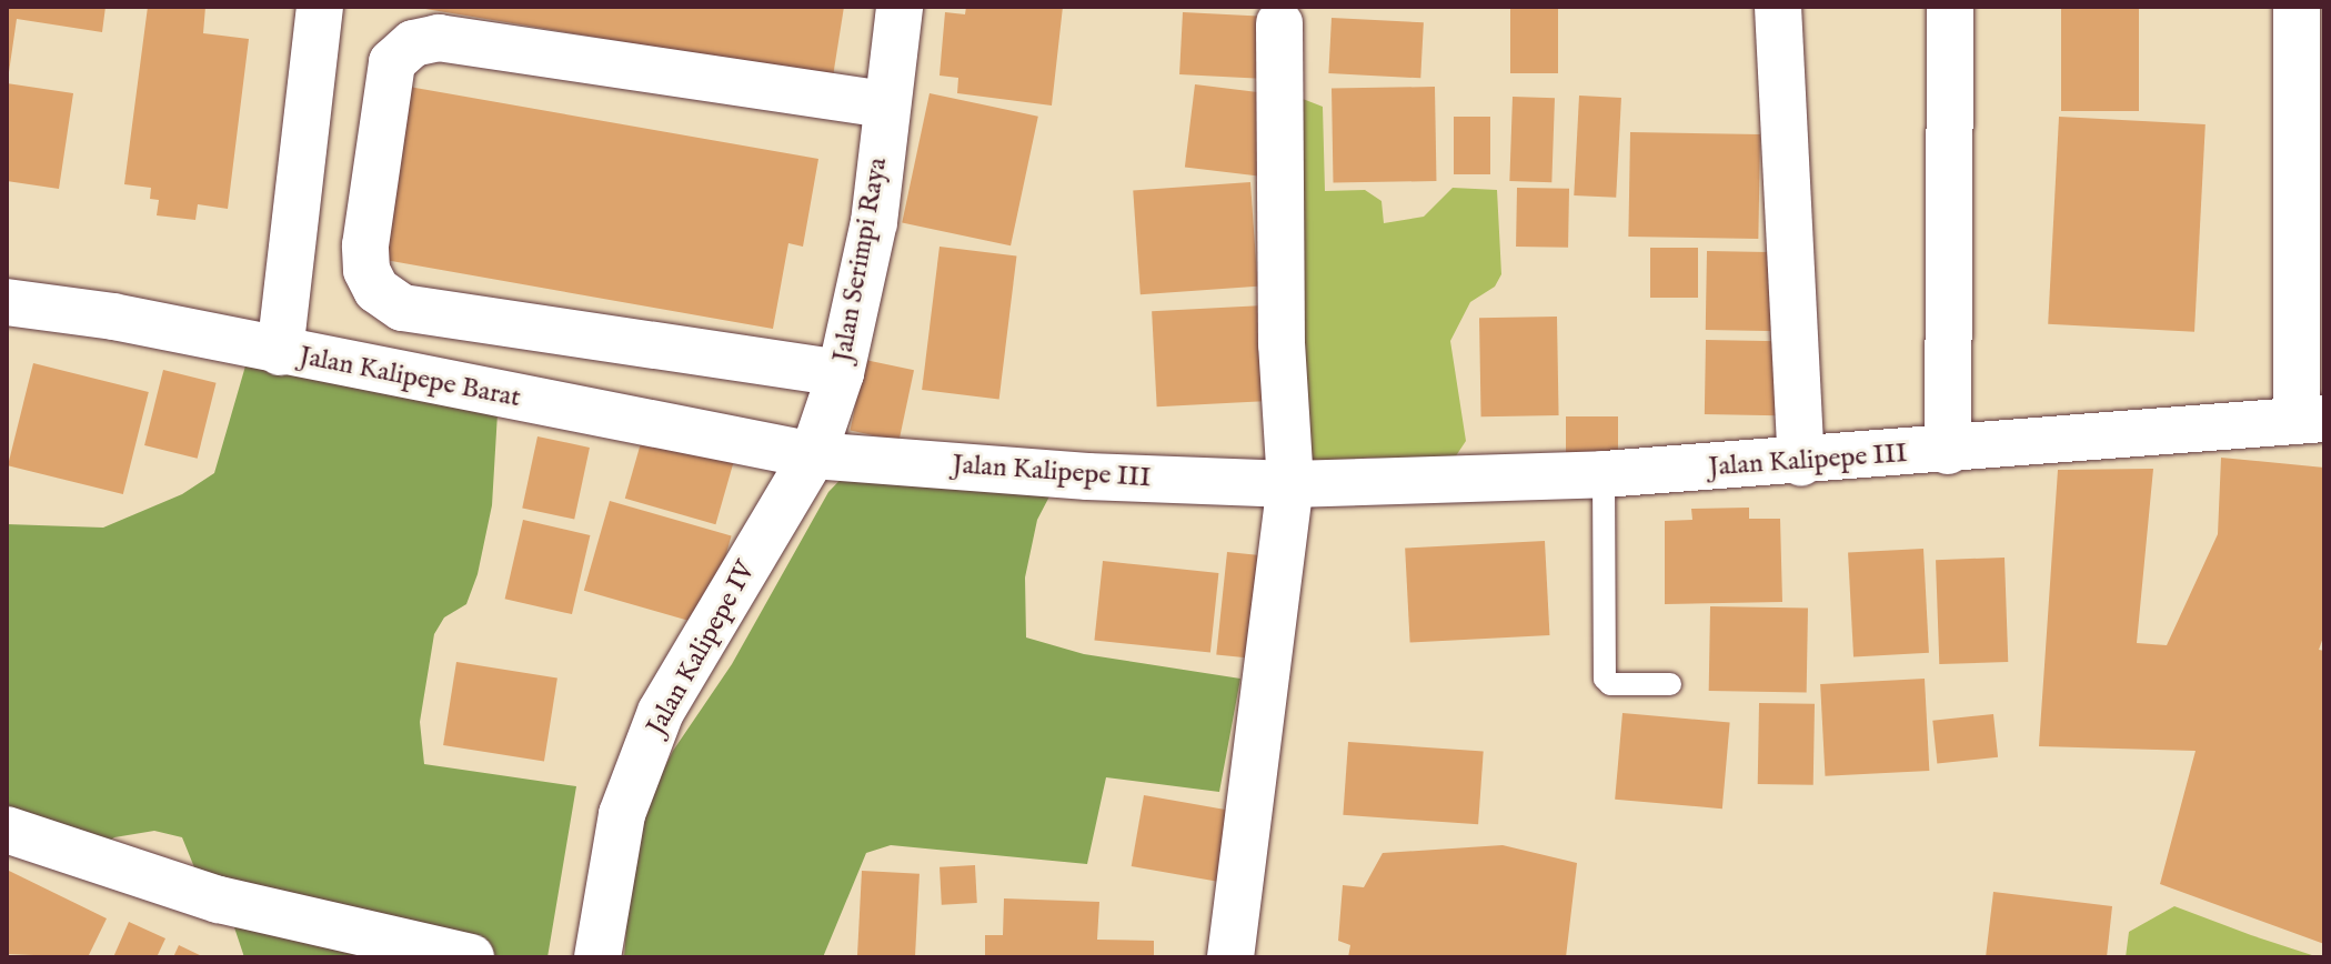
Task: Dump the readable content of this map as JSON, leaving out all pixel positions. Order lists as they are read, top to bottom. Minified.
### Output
{"streets":{"street":["Jalan Serimpi Raya","Jalan Kalipepe Barat","Jalan Kalipepe III","Jalan Kalipepe IV"]},"crossings":[["Jalan Serimpi Raya","Jalan Kalipepe Barat"],["Jalan Serimpi Raya","Jalan Kalipepe III"],["Jalan Serimpi Raya","Jalan Kalipepe IV"],["Jalan Kalipepe Barat","Jalan Kalipepe III"],["Jalan Kalipepe Barat","Jalan Kalipepe IV"],["Jalan Kalipepe III","Jalan Kalipepe IV"]]}
